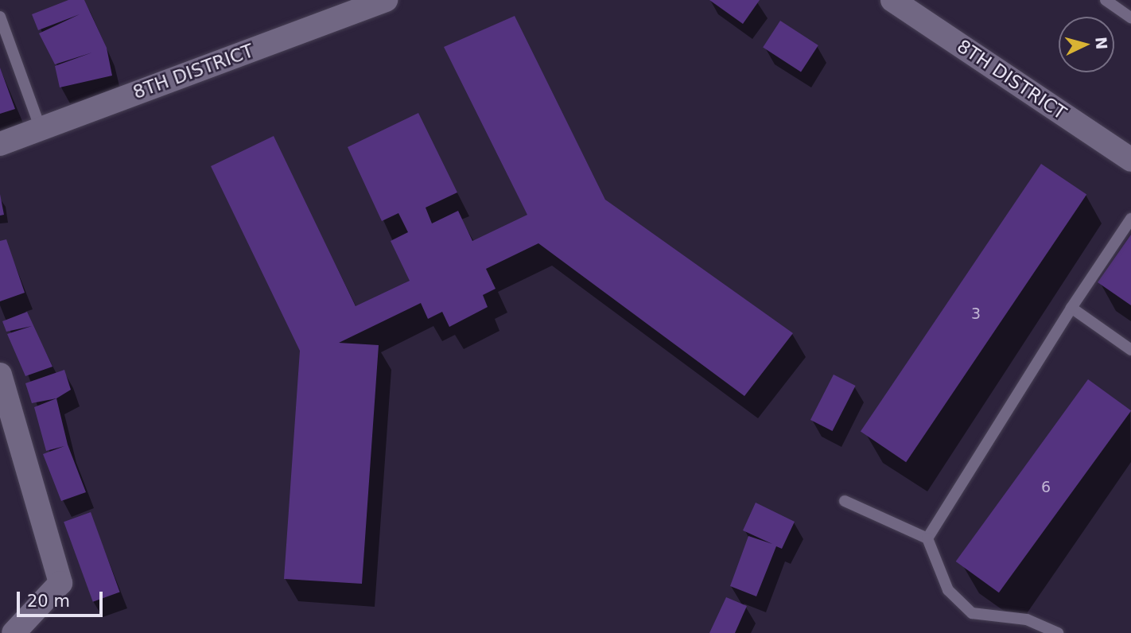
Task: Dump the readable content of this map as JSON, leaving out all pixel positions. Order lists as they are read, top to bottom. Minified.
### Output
{"streets":{"street":["8TH DISTRICT"]},"house_numbers":["3","6"],"scale_bar":"20 m","north":"right"}
